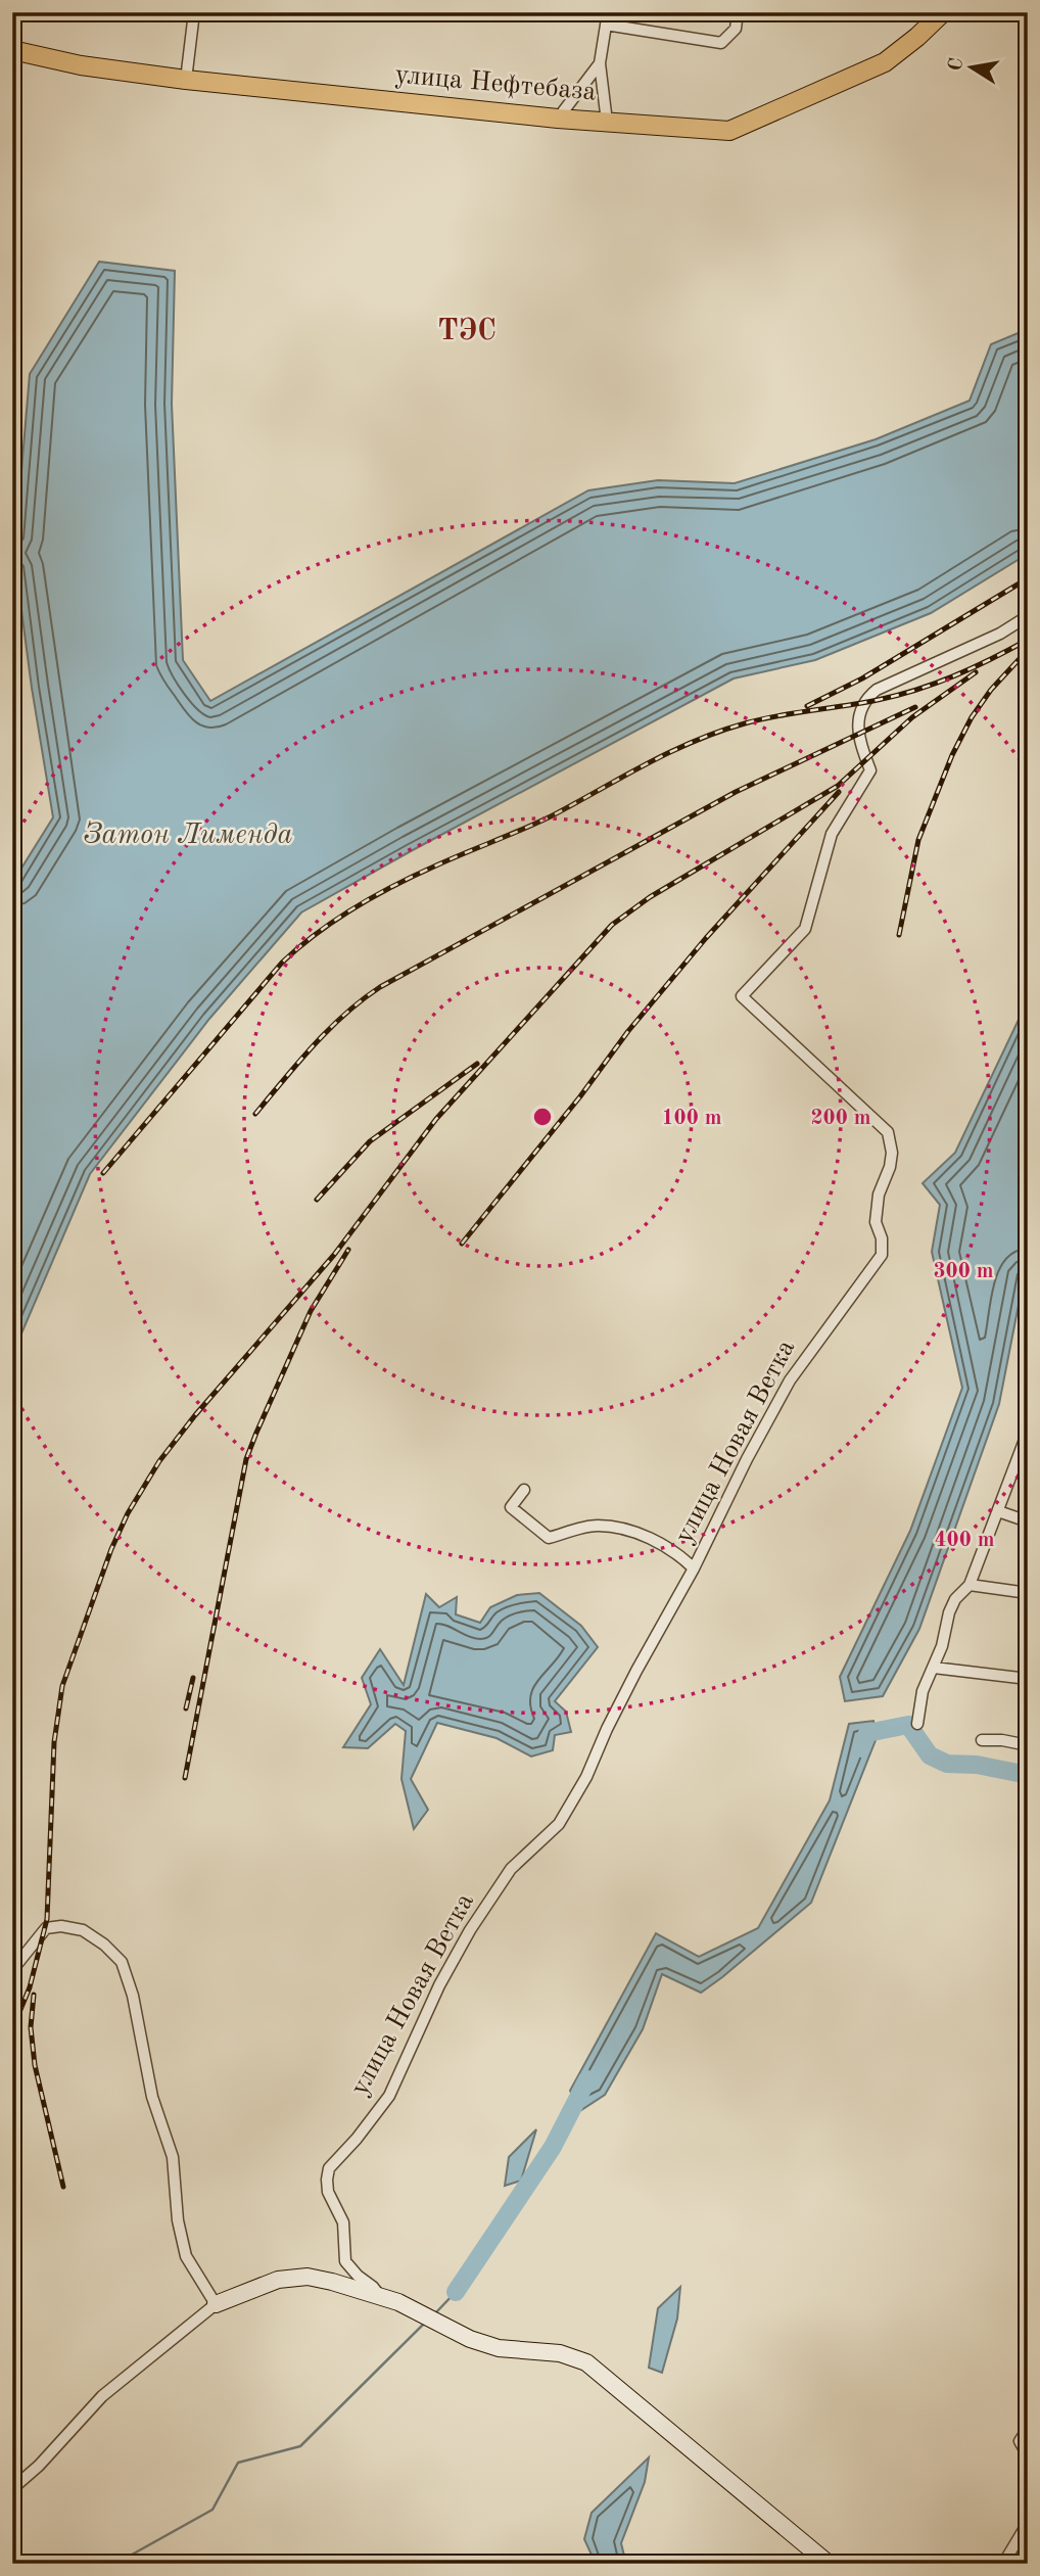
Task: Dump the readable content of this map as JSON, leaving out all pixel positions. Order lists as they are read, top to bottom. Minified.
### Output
{"streets":{"main road":["улица Нефтебаза"],"street":["улица Новая Ветка"]},"districts":["ТЭС"],"water":["Затон Лименда"],"north":"left","rings":["100 m","200 m","300 m","400 m"]}
